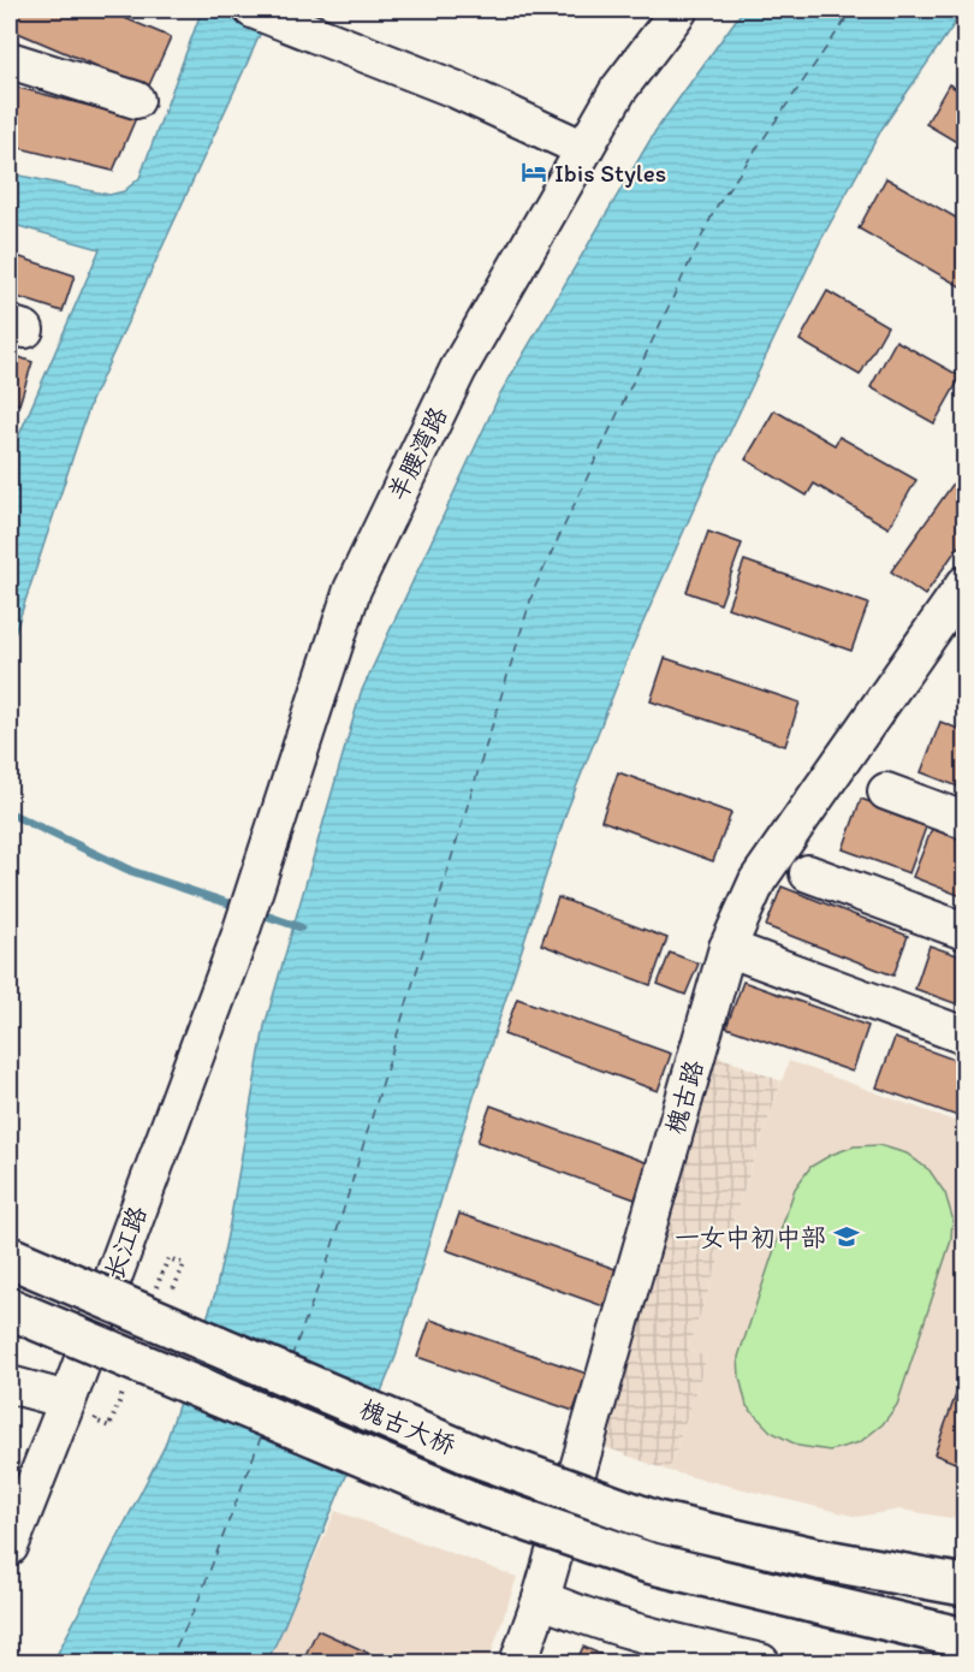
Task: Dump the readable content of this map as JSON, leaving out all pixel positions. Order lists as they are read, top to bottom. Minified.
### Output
{"streets":{"main road":["槐古大桥"],"street":["羊腰湾路","槐古路","长江路"]},"crossings":[["羊腰湾路","长江路"]],"places":{"hotel":["Ibis Styles"],"school or university":["一女中初中部"]}}
